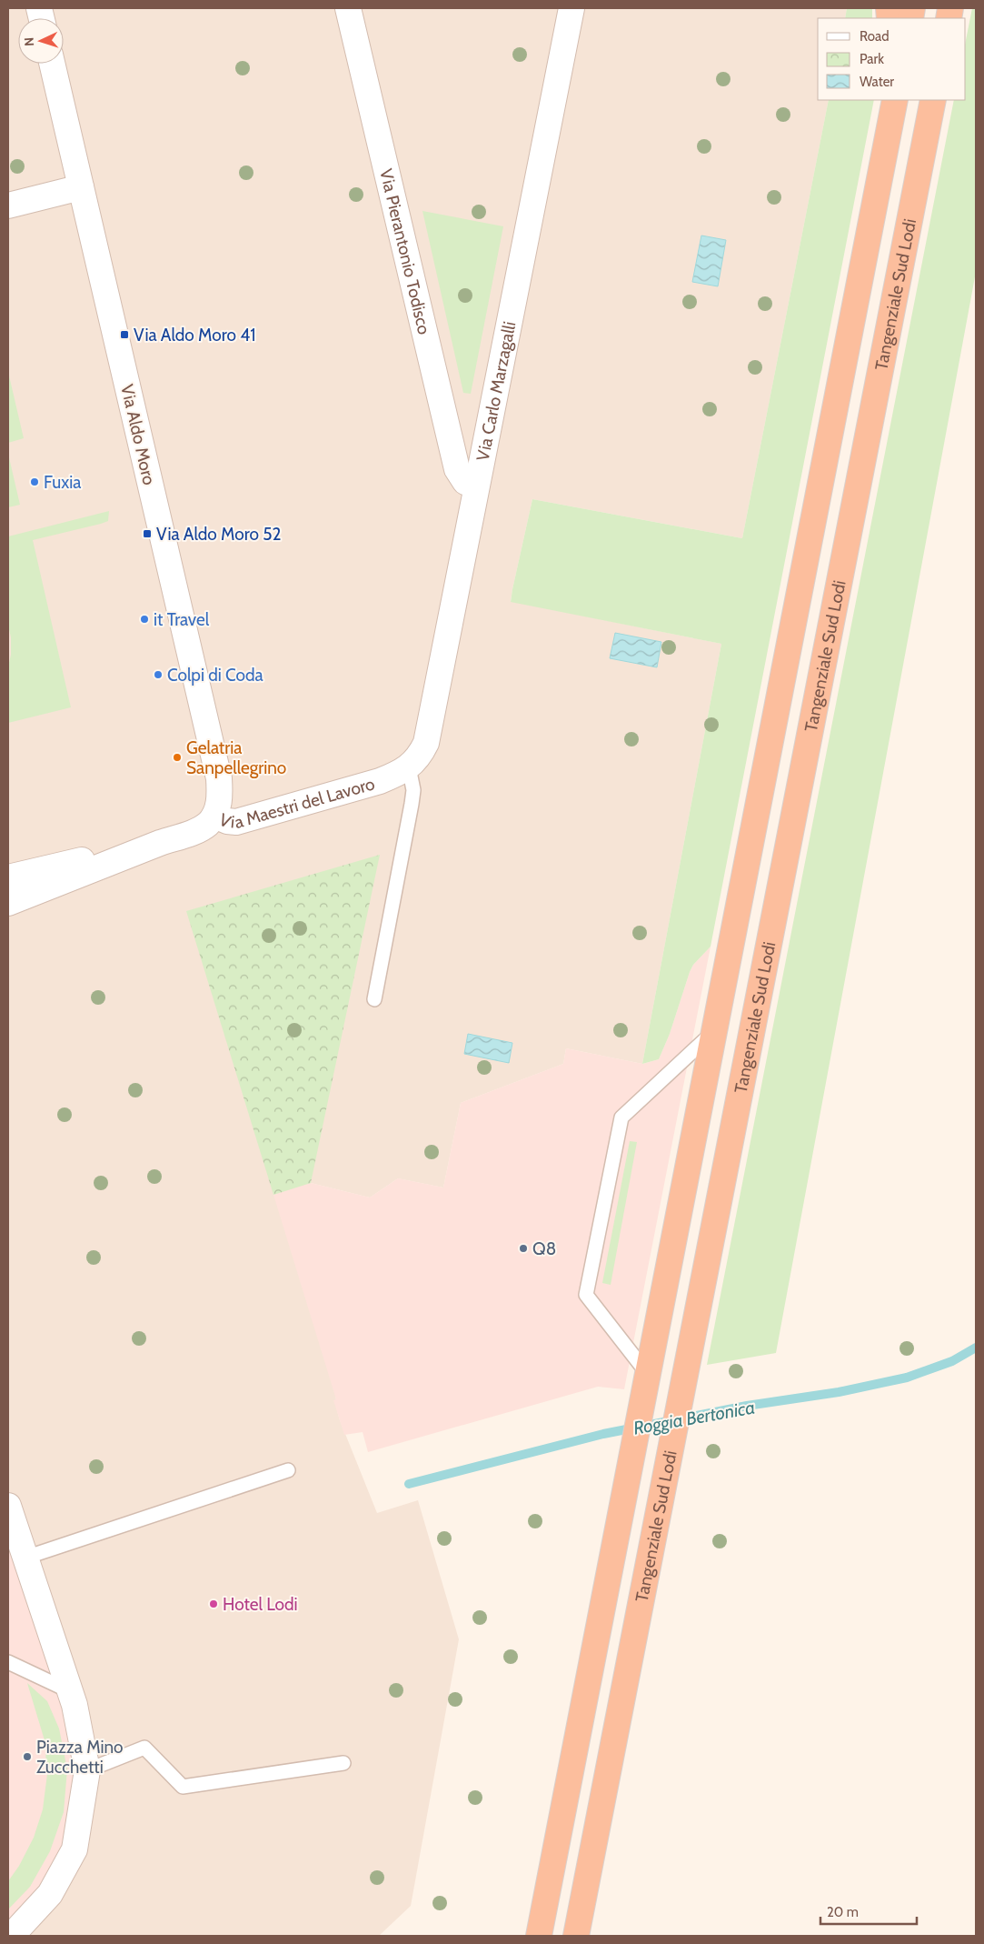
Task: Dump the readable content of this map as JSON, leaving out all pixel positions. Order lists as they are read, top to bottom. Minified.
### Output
{"streets":{"highway":["Tangenziale Sud Lodi"],"street":["Via Pierantonio Todisco","Via Carlo Marzagalli","Via Aldo Moro","Via Maestri del Lavoro"]},"crossings":[["Via Pierantonio Todisco","Via Carlo Marzagalli"],["Via Carlo Marzagalli","Via Maestri del Lavoro"],["Via Aldo Moro","Via Maestri del Lavoro"]],"water":["Roggia Bertonica"],"places":{"transit":["Via Aldo Moro 41","Via Aldo Moro 52"],"other":["Fuxia","it Travel","Colpi di Coda","Gelatria Sanpellegrino","Q8","Hotel Lodi","Piazza Mino Zucchetti"]},"legend":["Road","Park","Water"],"scale_bar":"20 m","north":"left"}
